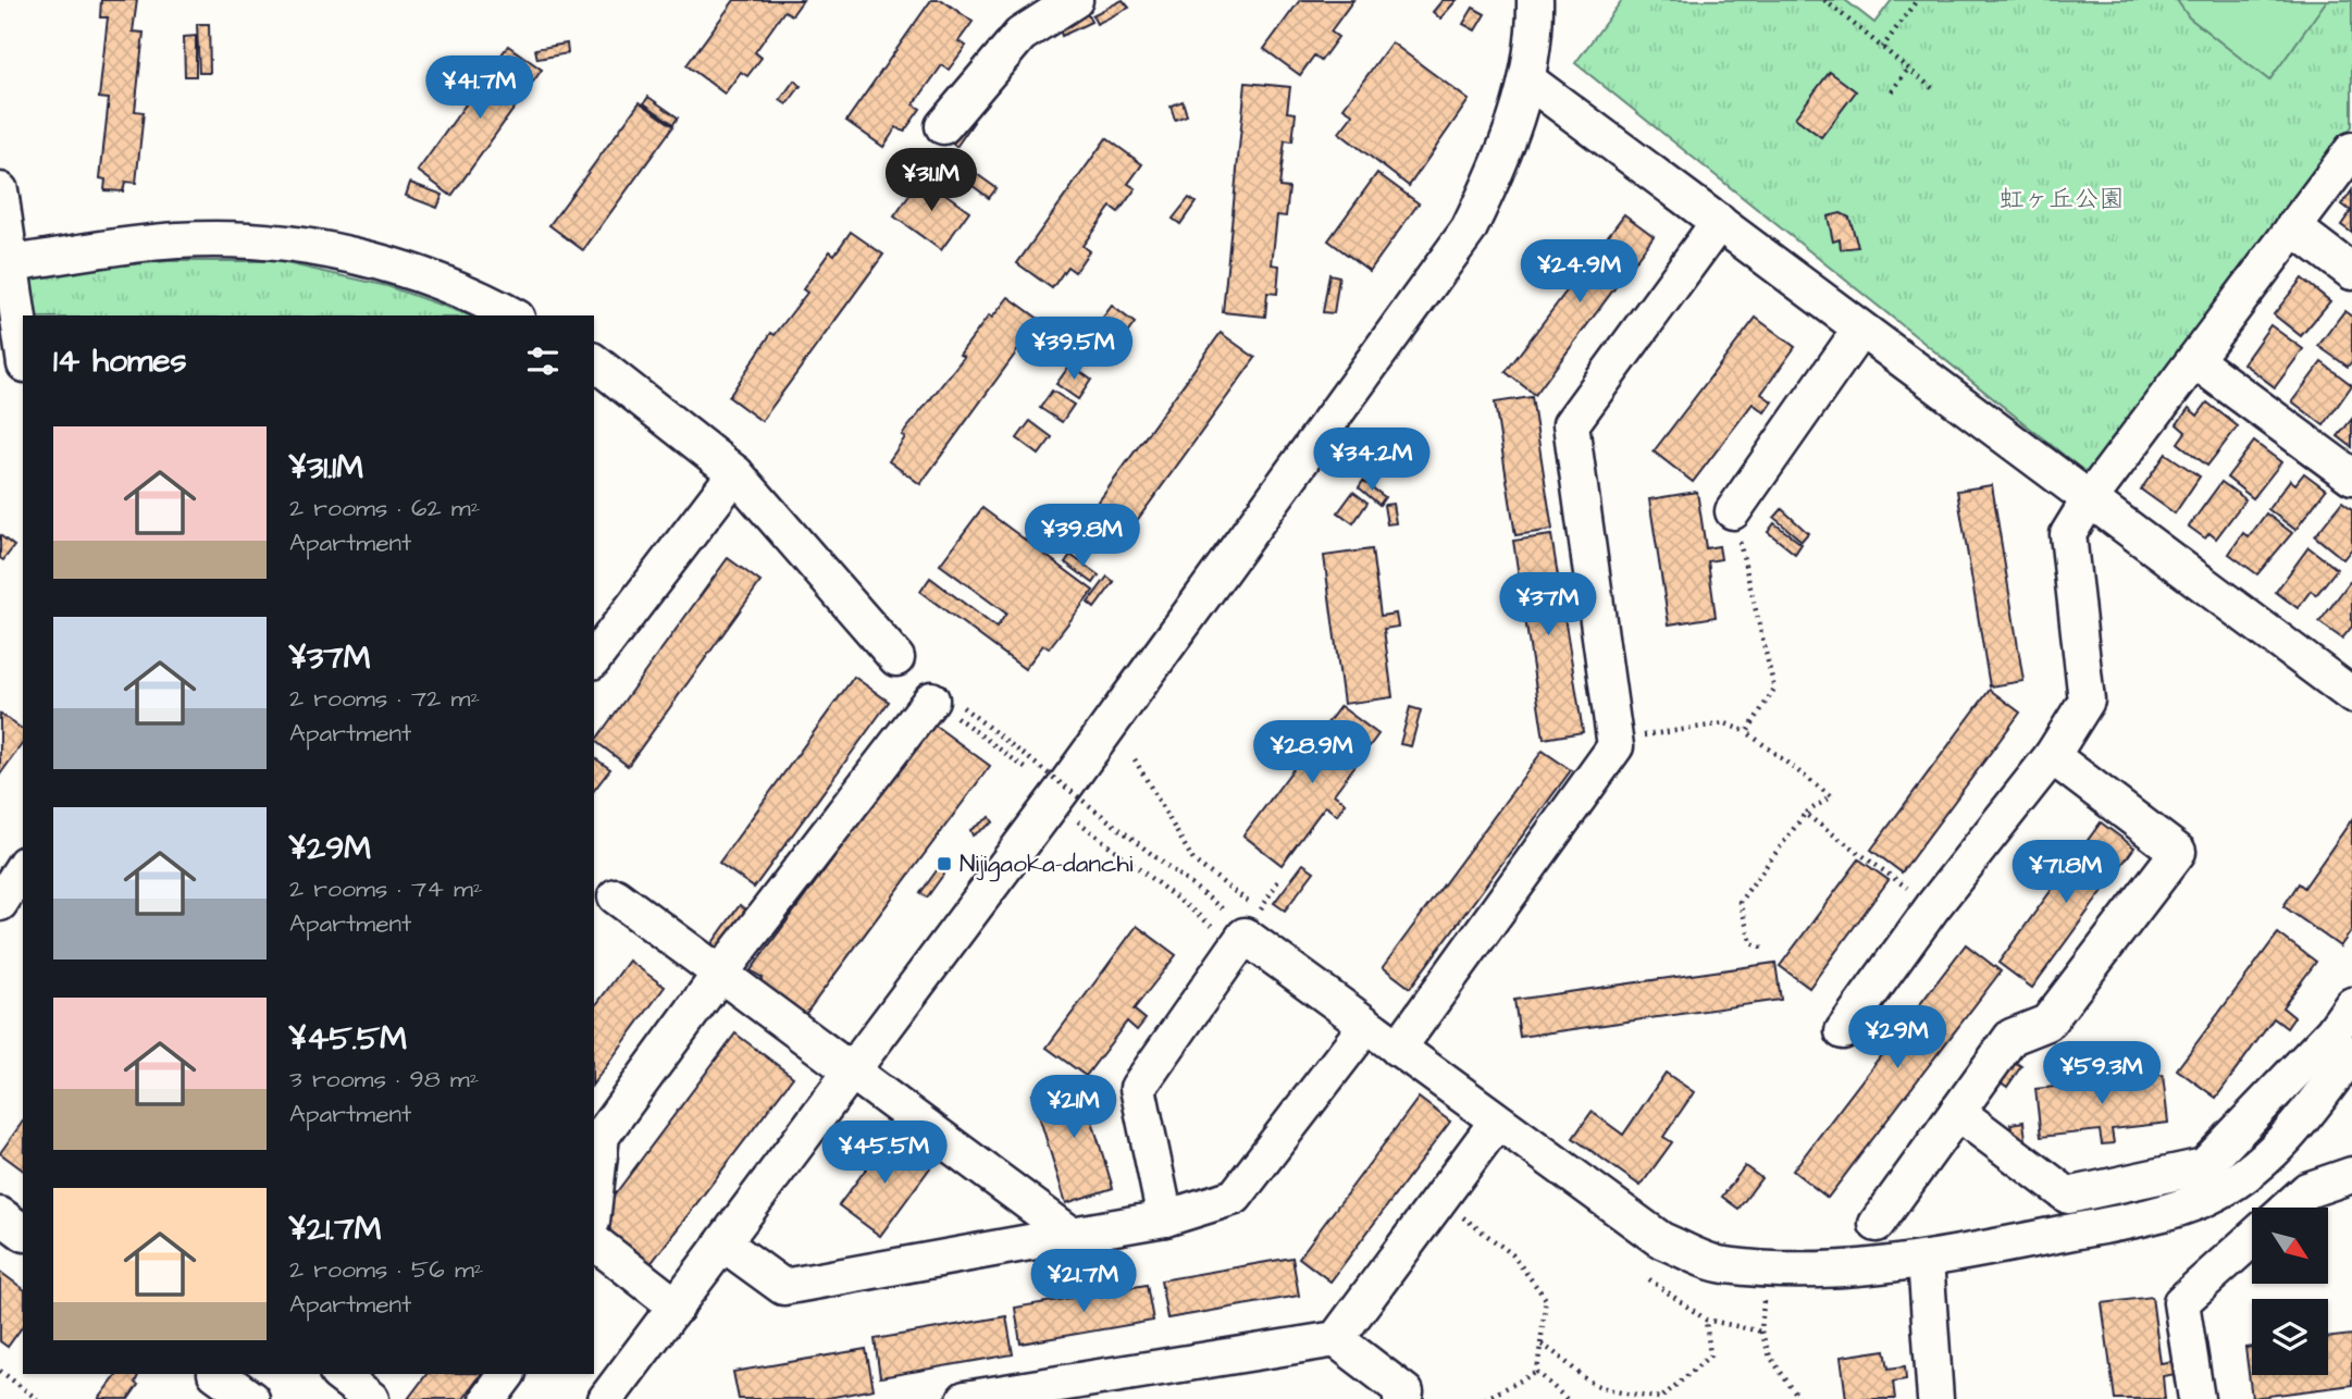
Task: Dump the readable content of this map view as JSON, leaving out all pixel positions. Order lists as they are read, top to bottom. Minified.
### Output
{"parks":["虹ヶ丘公園"],"places":{"transit":["Nijigaoka-danchi"]},"north":"bottom right","page":{"price":["¥41.7M","¥31.1M","¥24.9M","¥39.5M","¥34.2M","¥39.8M","¥37M","¥28.9M","¥71.8M","¥29M","¥59.3M","¥21M","¥45.5M","¥21.7M"],"heading":"14 homes","list":[{"name":"¥31.1M","note":"2 rooms · 62 m² · Apartment"},{"name":"¥37M","note":"2 rooms · 72 m² · Apartment"},{"name":"¥29M","note":"2 rooms · 74 m² · Apartment"},{"name":"¥45.5M","note":"3 rooms · 98 m² · Apartment"},{"name":"¥21.7M","note":"2 rooms · 56 m² · Apartment"}]}}
